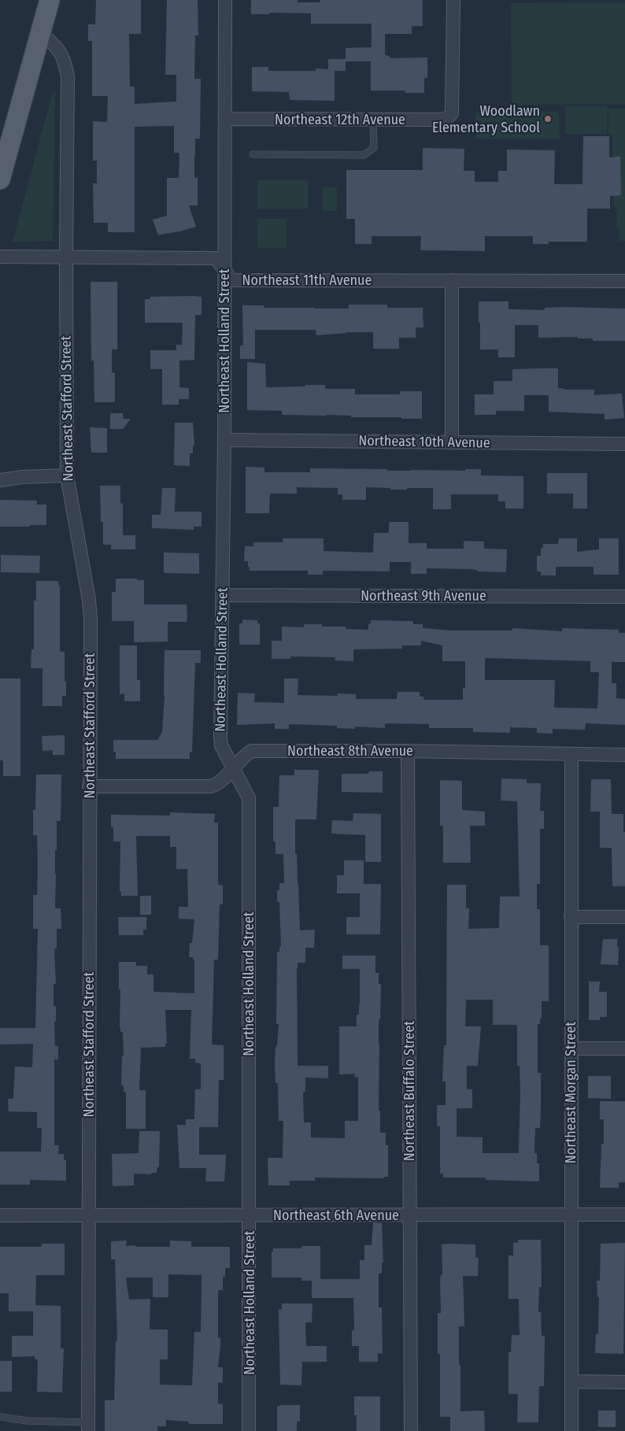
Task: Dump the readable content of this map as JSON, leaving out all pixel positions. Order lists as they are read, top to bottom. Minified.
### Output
{"streets":{"street":["Northeast 12th Avenue","Northeast 11th Avenue","Northeast Holland Street","Northeast Stafford Street","Northeast 10th Avenue","Northeast 9th Avenue","Northeast 8th Avenue","Northeast Buffalo Street","Northeast Morgan Street","Northeast 6th Avenue"]},"crossings":[["Northeast 12th Avenue","Northeast Holland Street"],["Northeast 11th Avenue","Northeast Holland Street"],["Northeast 11th Avenue","Northeast Stafford Street"],["Northeast Holland Street","Northeast 10th Avenue"],["Northeast Holland Street","Northeast 9th Avenue"],["Northeast Holland Street","Northeast 8th Avenue"],["Northeast Holland Street","Northeast 6th Avenue"],["Northeast Stafford Street","Northeast 8th Avenue"],["Northeast Stafford Street","Northeast 6th Avenue"],["Northeast 8th Avenue","Northeast Buffalo Street"],["Northeast 8th Avenue","Northeast Morgan Street"],["Northeast Buffalo Street","Northeast 6th Avenue"],["Northeast Morgan Street","Northeast 6th Avenue"]],"places":["Woodlawn Elementary School"]}
